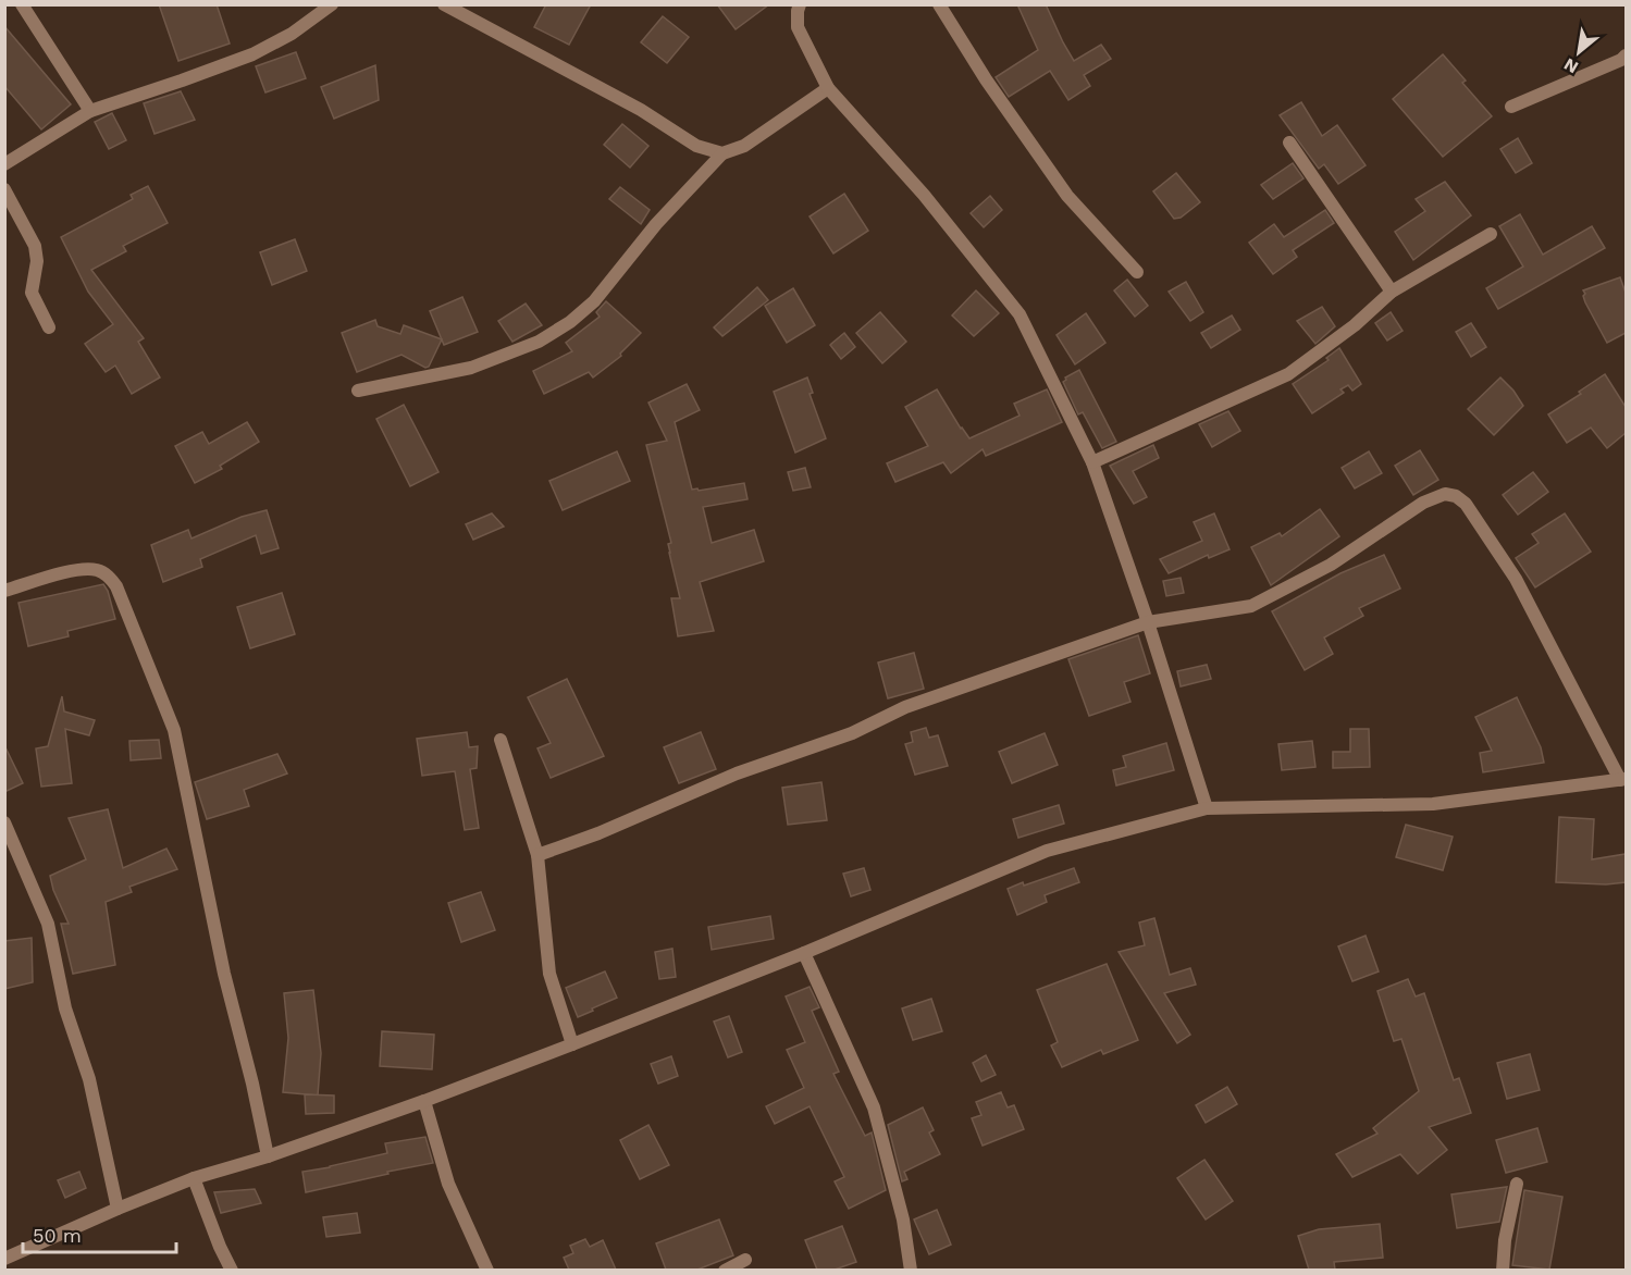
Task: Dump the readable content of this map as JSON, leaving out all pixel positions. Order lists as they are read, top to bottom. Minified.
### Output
{"scale_bar":"50 m","north":"bottom left"}
